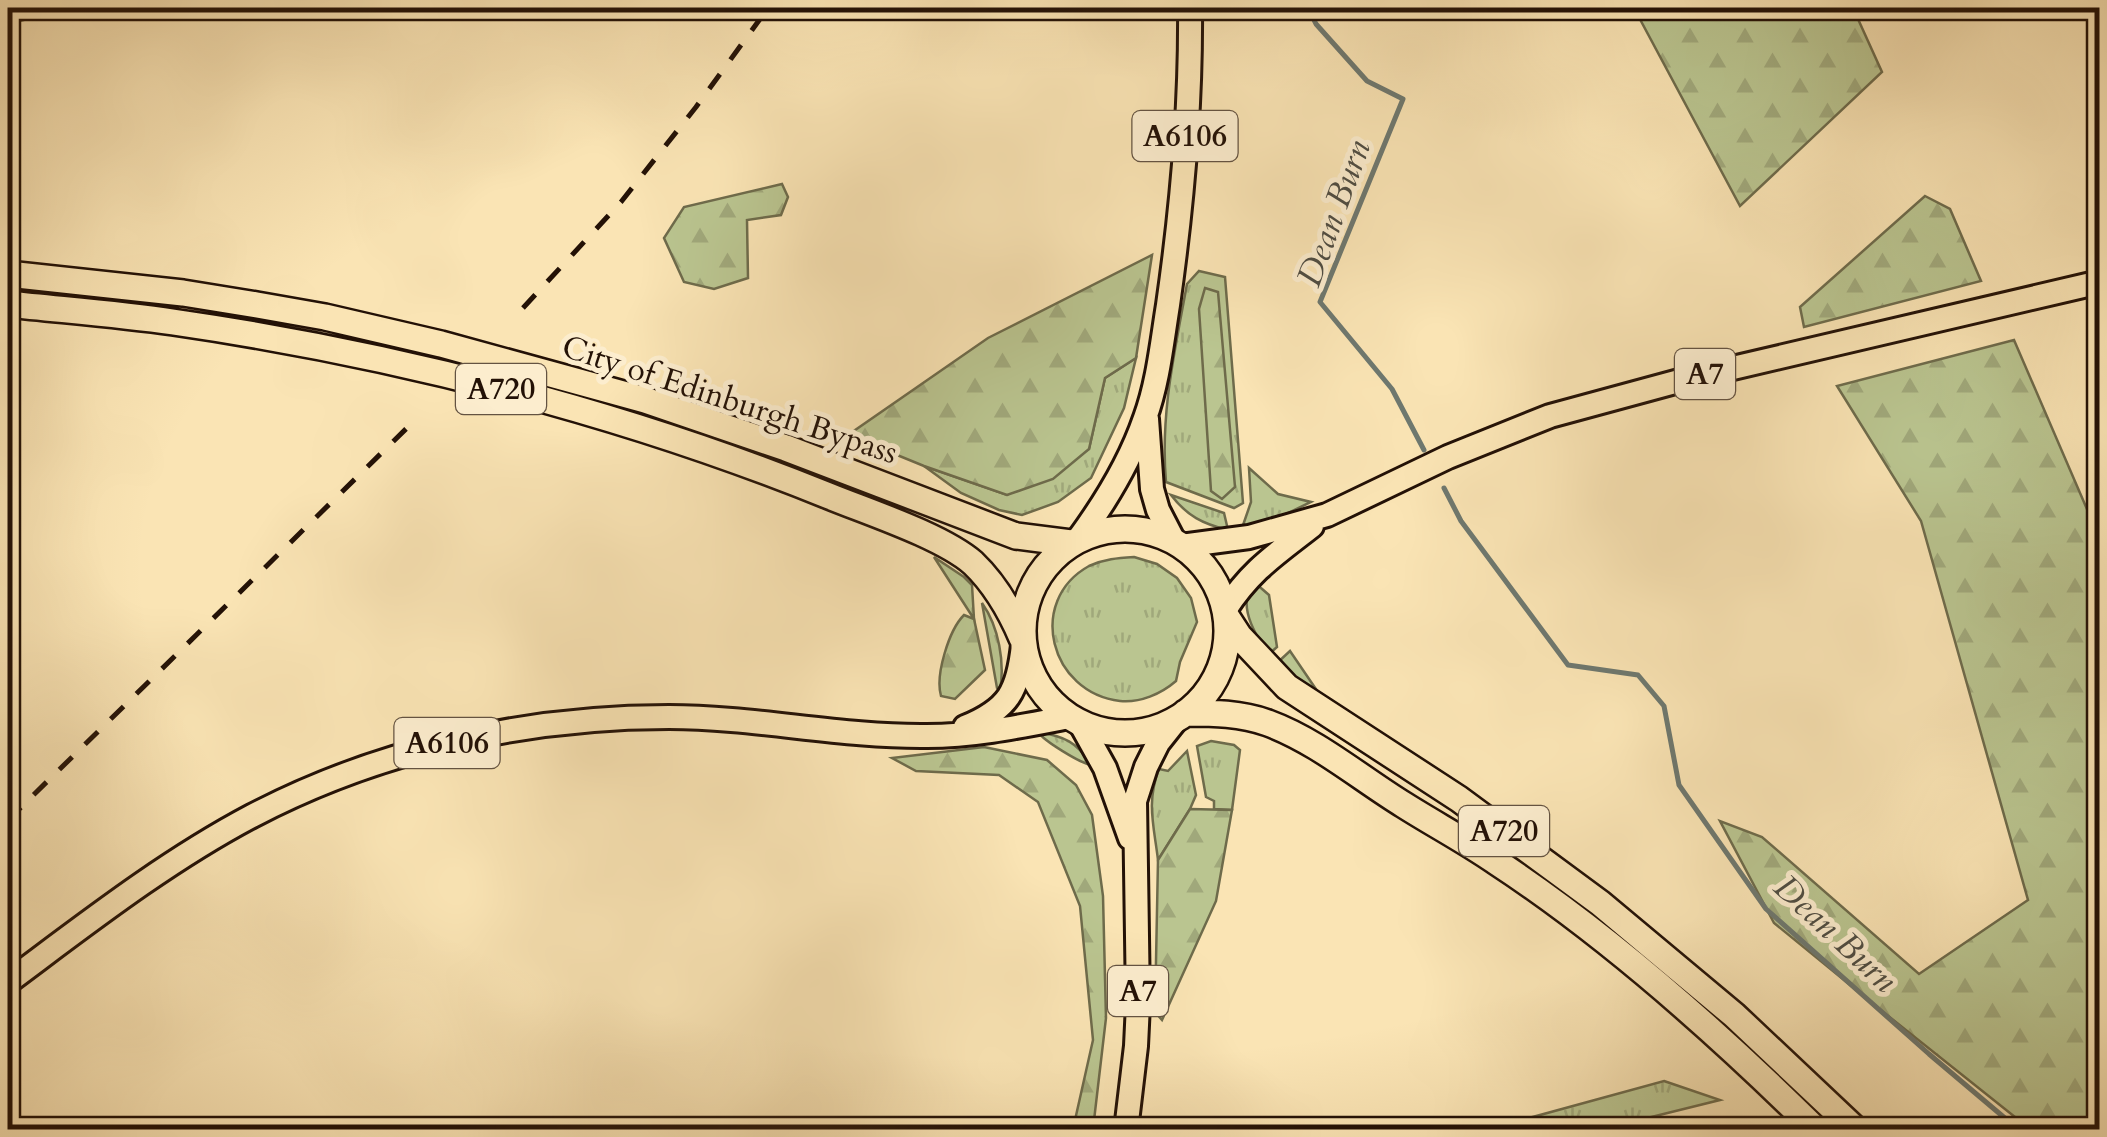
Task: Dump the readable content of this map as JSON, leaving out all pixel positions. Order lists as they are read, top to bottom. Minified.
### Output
{"streets":{"highway":["A720","City of Edinburgh Bypass"],"main road":["A6106","A7"]},"crossings":[["A6106","A7"],["A6106","A720"],["A6106","City of Edinburgh Bypass"],["A7","A720"],["A7","City of Edinburgh Bypass"],["A720","City of Edinburgh Bypass"]],"water":["Dean Burn"]}
